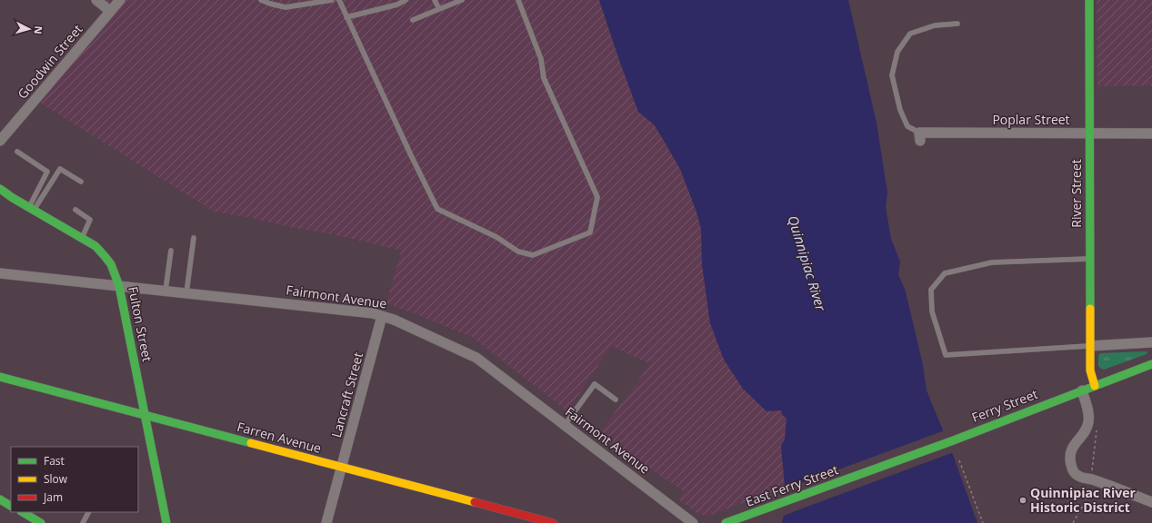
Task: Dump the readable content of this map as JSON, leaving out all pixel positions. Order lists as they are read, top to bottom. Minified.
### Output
{"streets":{"main road":["River Street","Fulton Street","Ferry Street","Farren Avenue","East Ferry Street"],"street":["Goodwin Street","Poplar Street","Fairmont Avenue","Lancraft Street"]},"crossings":[["Poplar Street","River Street"],["River Street","Ferry Street"],["Fairmont Avenue","Fulton Street"],["Fairmont Avenue","Lancraft Street"],["Fulton Street","Farren Avenue"],["Lancraft Street","Farren Avenue"],["Ferry Street","East Ferry Street"]],"water":["Quinnipiac River"],"places":["Quinnipiac River Historic District"],"legend":["Fast","Slow","Jam"],"north":"right"}
